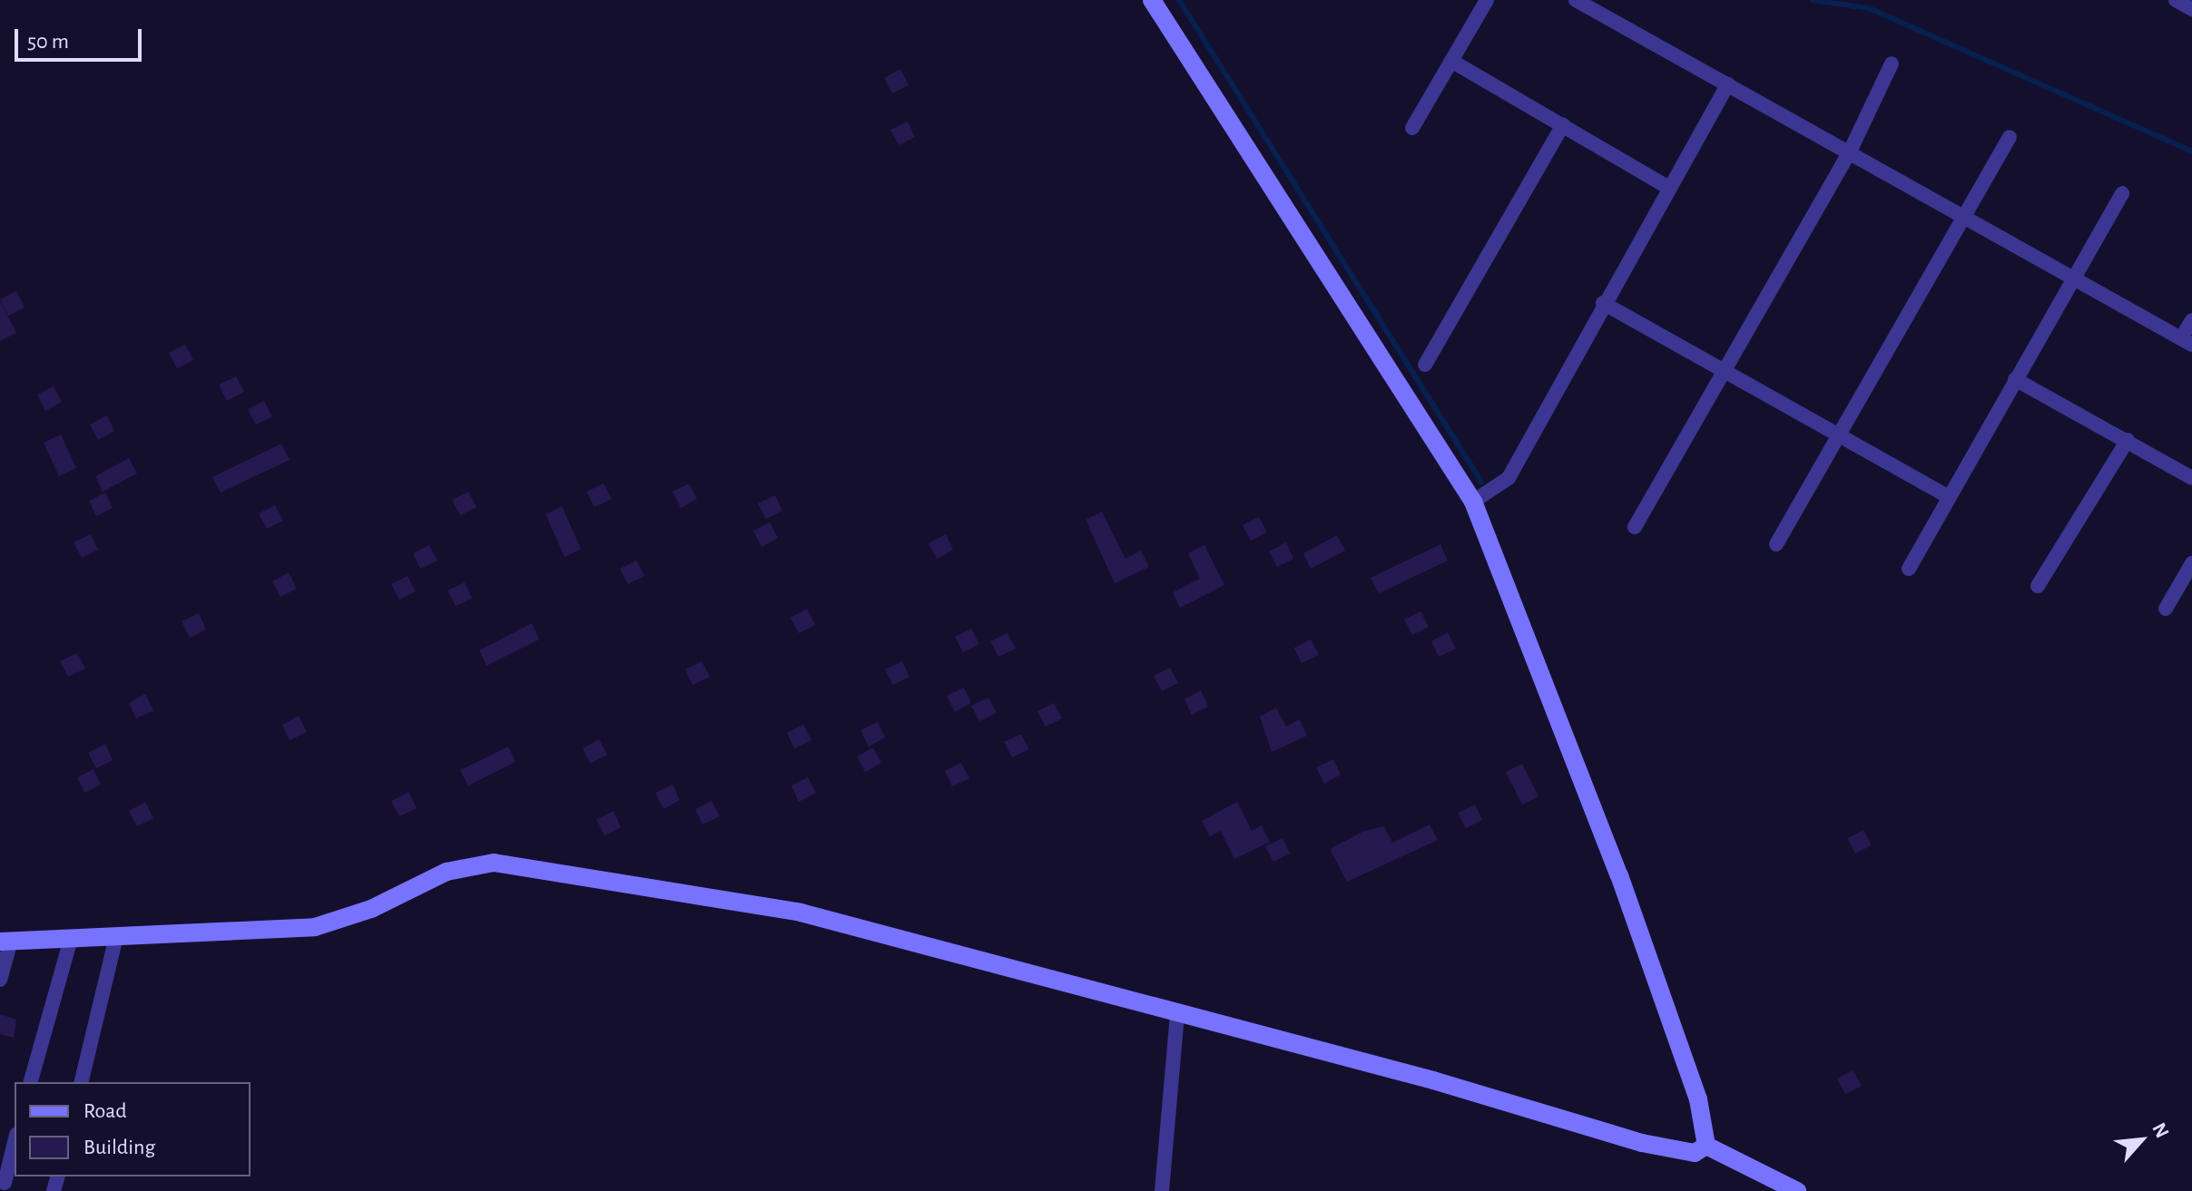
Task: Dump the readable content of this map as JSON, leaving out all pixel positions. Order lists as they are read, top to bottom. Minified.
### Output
{"legend":["Road","Building"],"scale_bar":"50 m","north":"top right"}
